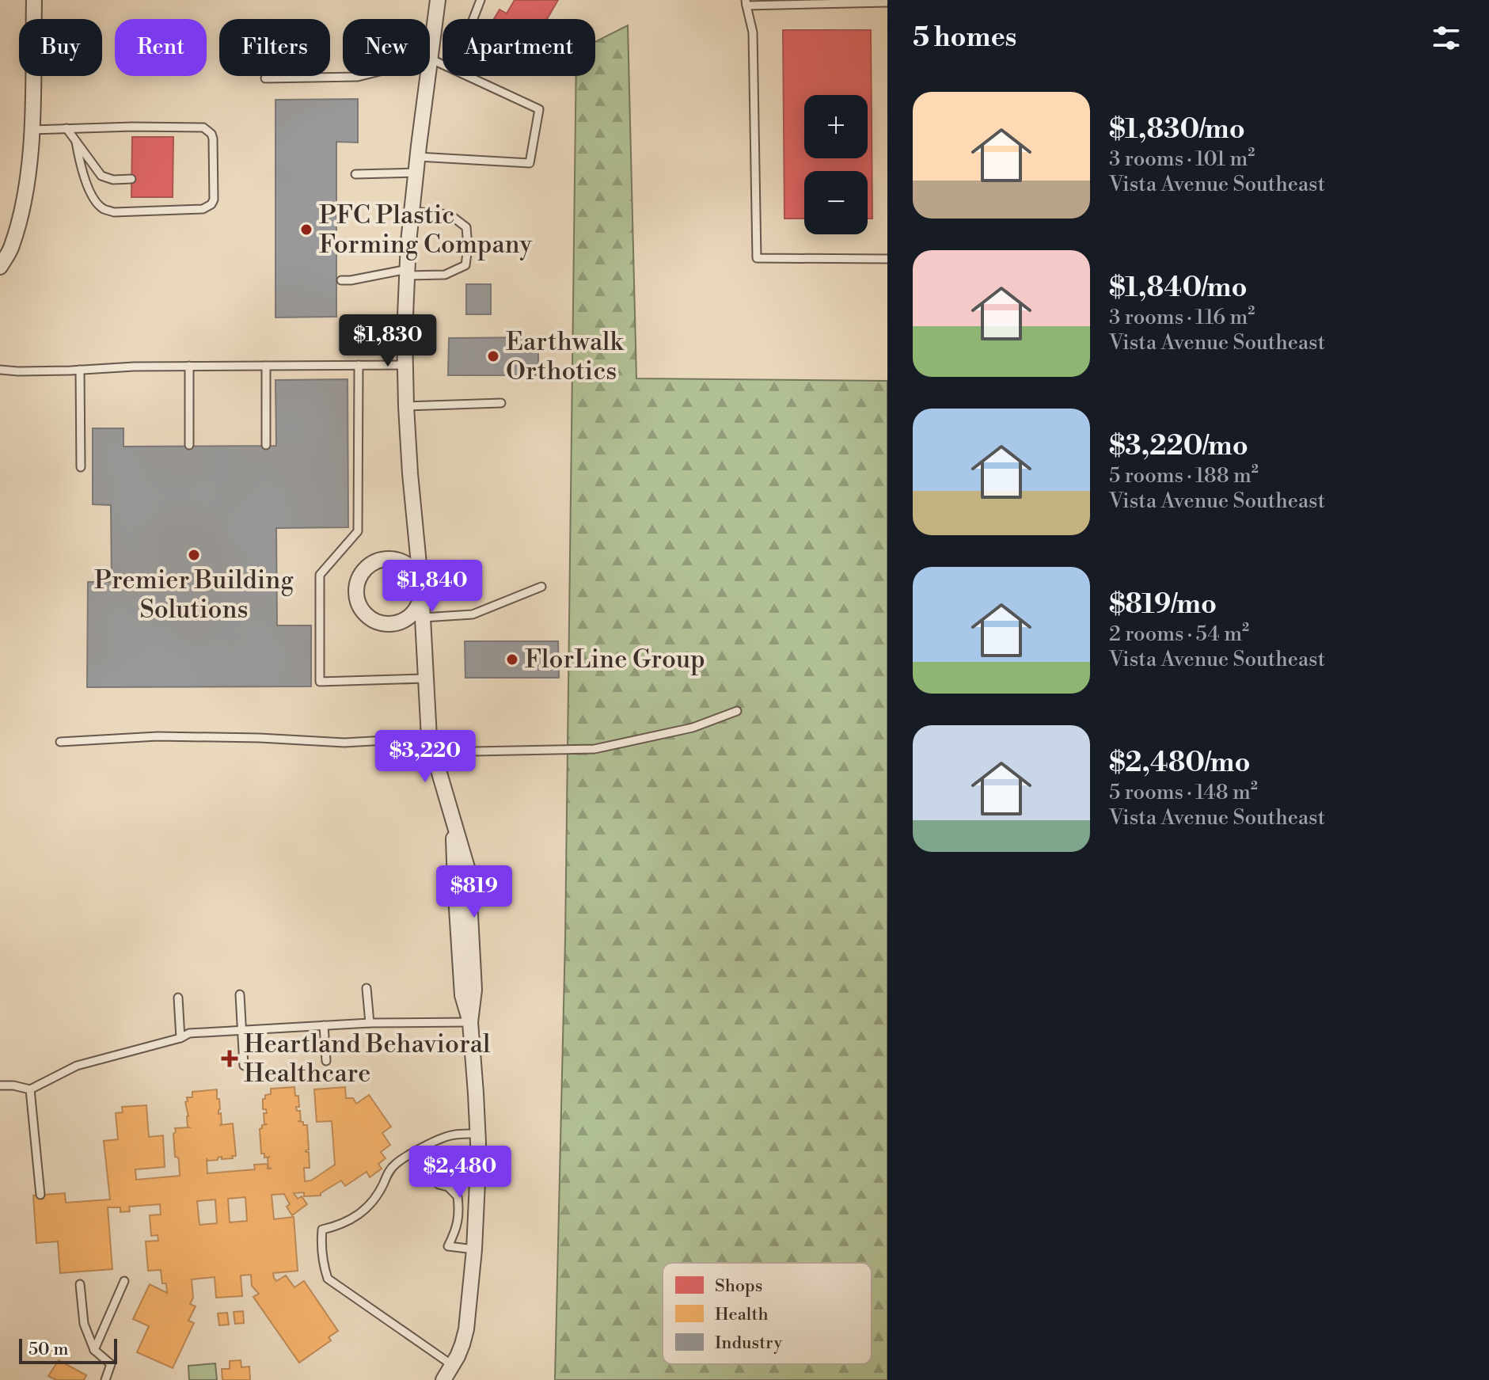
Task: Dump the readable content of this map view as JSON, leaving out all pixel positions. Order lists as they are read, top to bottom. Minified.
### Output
{"places":{"other":["PFC Plastic Forming Company","Earthwalk Orthotics","Premier Building Solutions","FlorLine Group"],"health":["Heartland Behavioral Healthcare"]},"legend":["Shops","Health","Industry"],"scale_bar":"50 m","page":{"heading":"5 homes","chip":["Buy","Rent","Filters","New","Apartment"],"list":[{"name":"$1,830/mo","note":"3 rooms · 101 m² · Vista Avenue Southeast"},{"name":"$1,840/mo","note":"3 rooms · 116 m² · Vista Avenue Southeast"},{"name":"$3,220/mo","note":"5 rooms · 188 m² · Vista Avenue Southeast"},{"name":"$819/mo","note":"2 rooms · 54 m² · Vista Avenue Southeast"},{"name":"$2,480/mo","note":"5 rooms · 148 m² · Vista Avenue Southeast"}],"map_buttons":["+","−"],"price":["$1,830","$1,840","$3,220","$819","$2,480"],"scale":"50 m"}}
